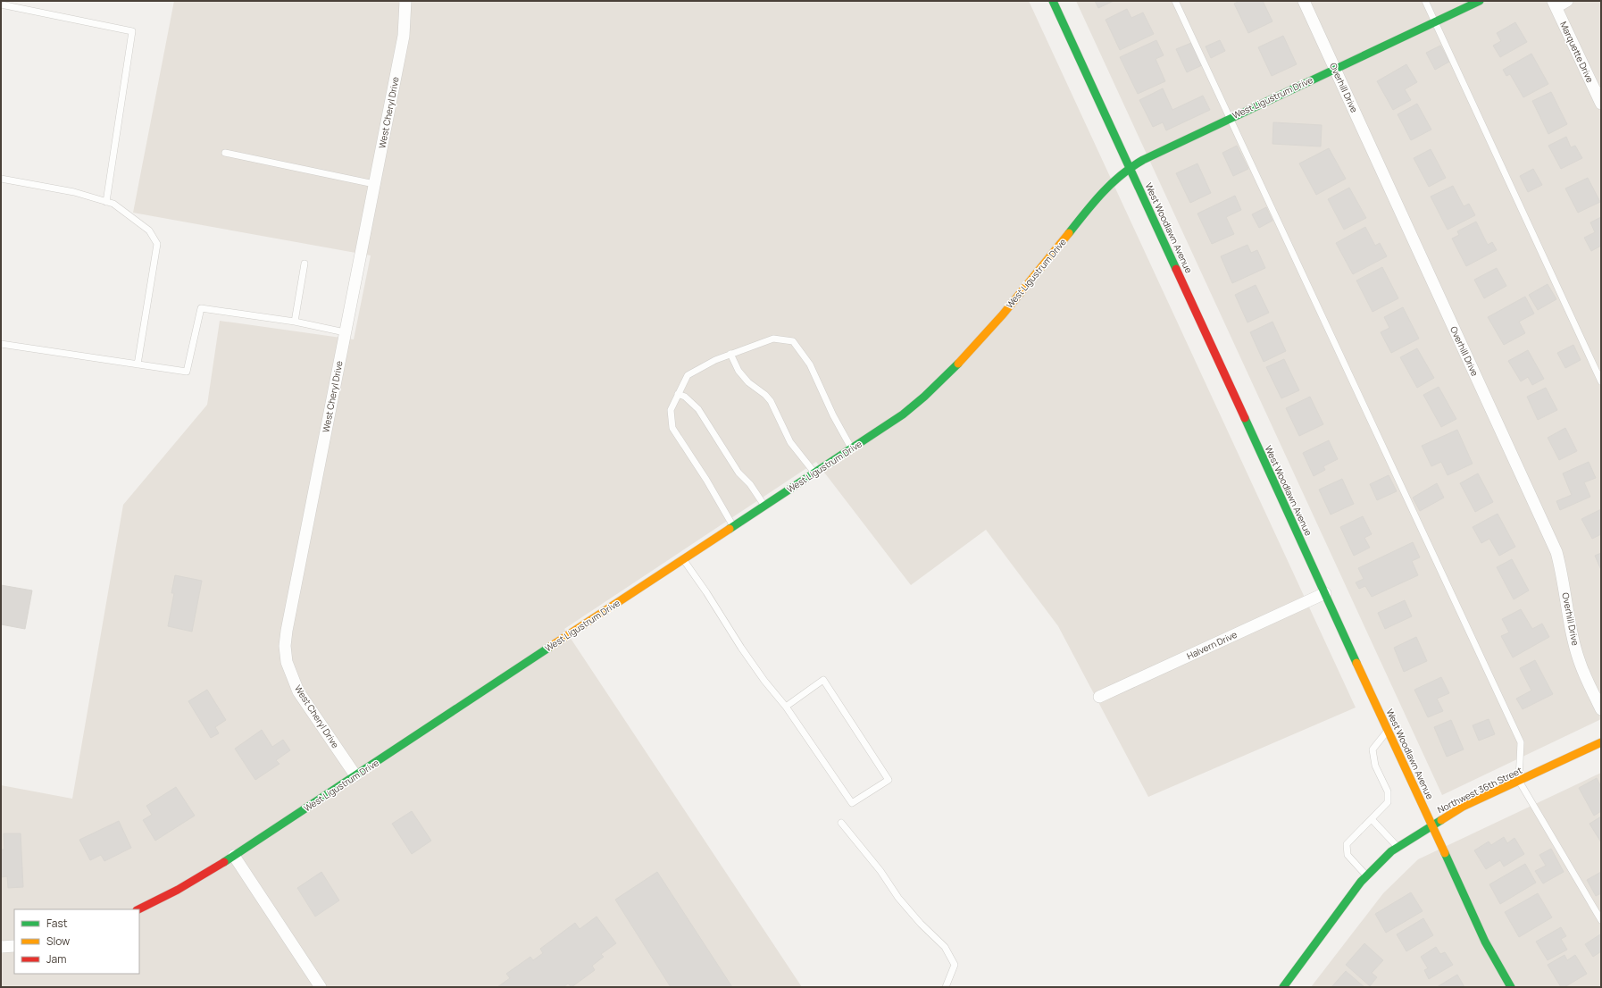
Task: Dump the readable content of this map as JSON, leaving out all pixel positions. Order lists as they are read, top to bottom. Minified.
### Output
{"streets":{"street":["Marquette Drive","Overhill Drive","West Ligustrum Drive","West Cheryl Drive","West Woodlawn Avenue","Halvern Drive","Northwest 36th Street"]},"crossings":[["Overhill Drive","West Ligustrum Drive"],["West Ligustrum Drive","West Cheryl Drive"],["West Ligustrum Drive","West Woodlawn Avenue"],["West Woodlawn Avenue","Halvern Drive"],["West Woodlawn Avenue","Northwest 36th Street"]],"legend":["Fast","Slow","Jam"]}
